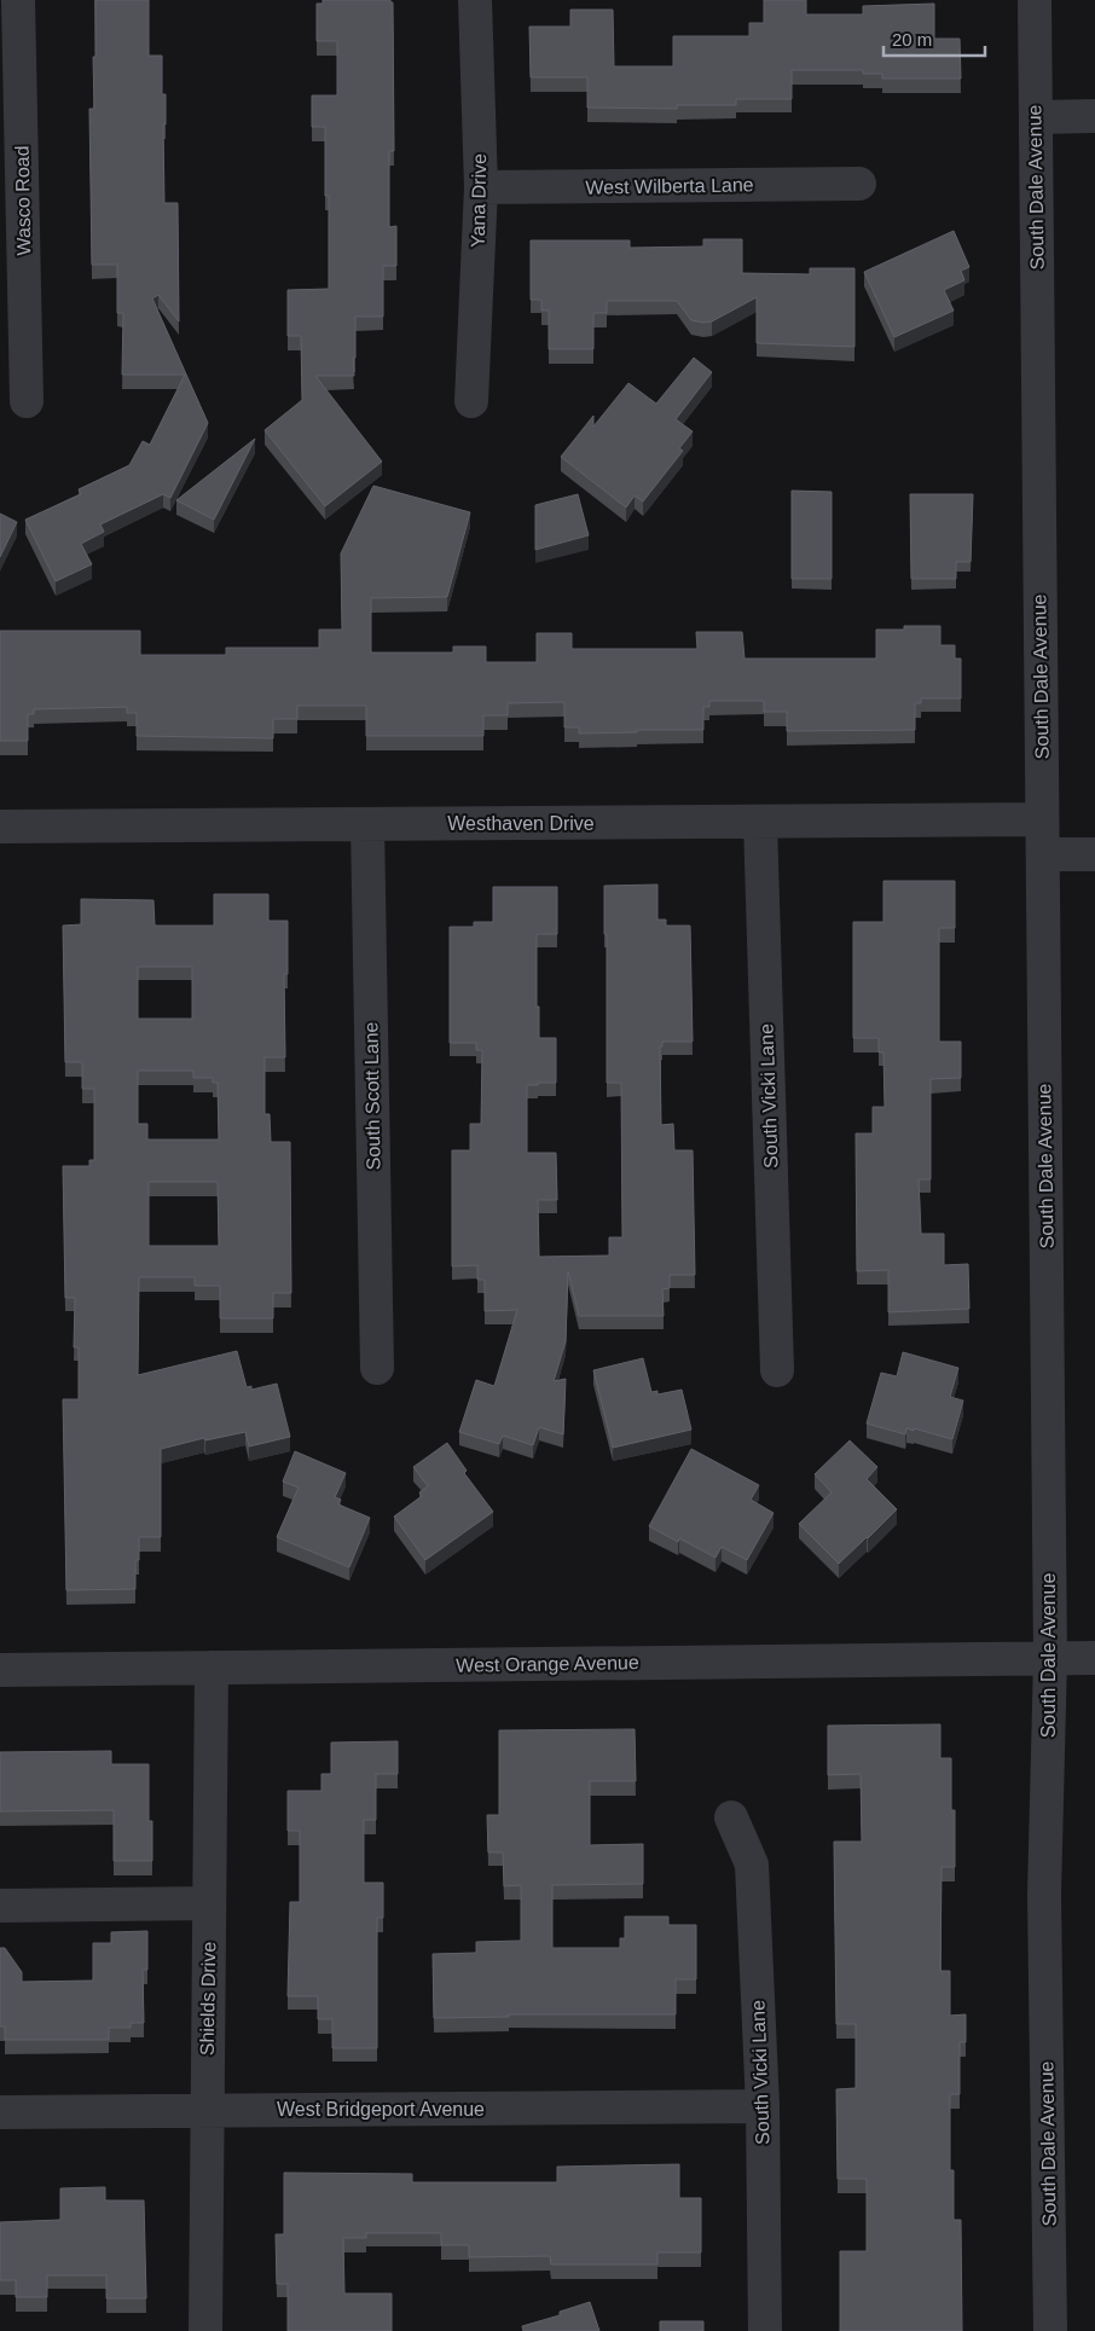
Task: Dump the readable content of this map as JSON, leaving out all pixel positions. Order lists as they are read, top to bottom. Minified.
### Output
{"streets":{"street":["West Wilberta Lane","South Dale Avenue","Wasco Road","Yana Drive","Westhaven Drive","South Scott Lane","South Vicki Lane","West Orange Avenue","Shields Drive","West Bridgeport Avenue"]},"crossings":[["West Wilberta Lane","Yana Drive"],["South Dale Avenue","Westhaven Drive"],["South Dale Avenue","West Orange Avenue"],["Westhaven Drive","South Scott Lane"],["Westhaven Drive","South Vicki Lane"],["South Vicki Lane","West Bridgeport Avenue"],["West Orange Avenue","Shields Drive"],["Shields Drive","West Bridgeport Avenue"]],"scale_bar":"20 m"}
